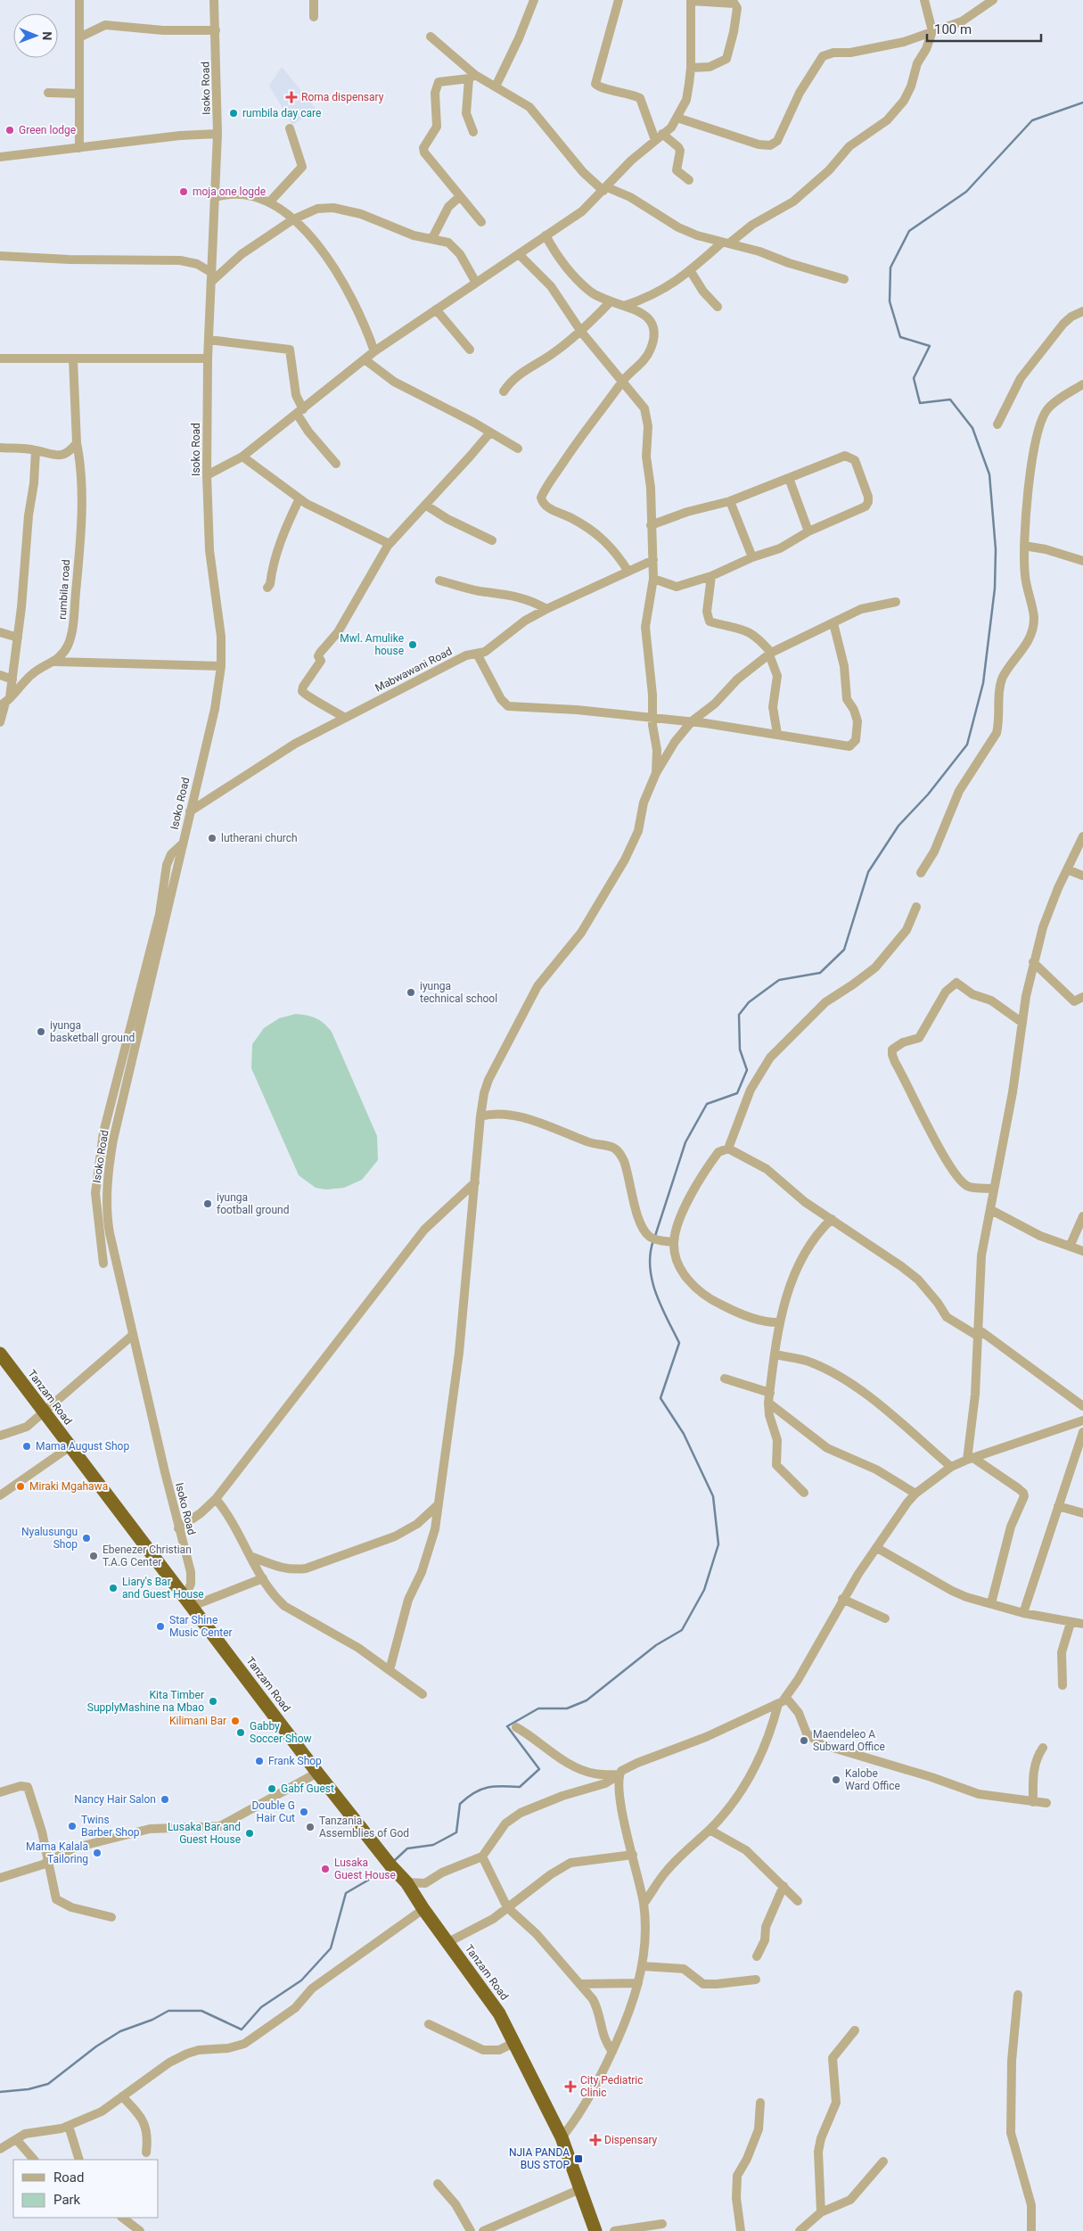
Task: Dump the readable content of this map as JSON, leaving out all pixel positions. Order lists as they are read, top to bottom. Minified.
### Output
{"streets":{"highway":["Tanzam Road"],"street":["Isoko Road","rumbila road","Mabwawani Road"]},"crossings":[["Isoko Road","Mabwawani Road"],["Isoko Road","Tanzam Road"]],"places":{"health":["Roma dispensary","City Pediatric Clinic","Dispensary"],"other":["rumbila day care","Green lodge","moja one logde","Mwl. Amulike house","lutherani church","iyunga technical school","iyunga basketball ground","iyunga football ground","Mama August Shop","Miraki Mgahawa","Nyalusungu Shop","Ebenezer Christian T.A.G Center","Liary's Bar and Guest House","Star Shine Music Center","Kita Timber SupplyMashine na Mbao","Kilimani Bar","Gabby Soccer Show","Maendeleo A Subward Office","Frank Shop","Kalobe Ward Office","Gabf Guest","Nancy Hair Salon","Double G Hair Cut","Twins Barber Shop","Tanzania Assemblies of God","Lusaka Bar and Guest House","Mama Kalala Tailoring","Lusaka Guest House"],"transit":["NJIA PANDA BUS STOP"]},"legend":["Road","Park"],"scale_bar":"100 m","north":"right"}
